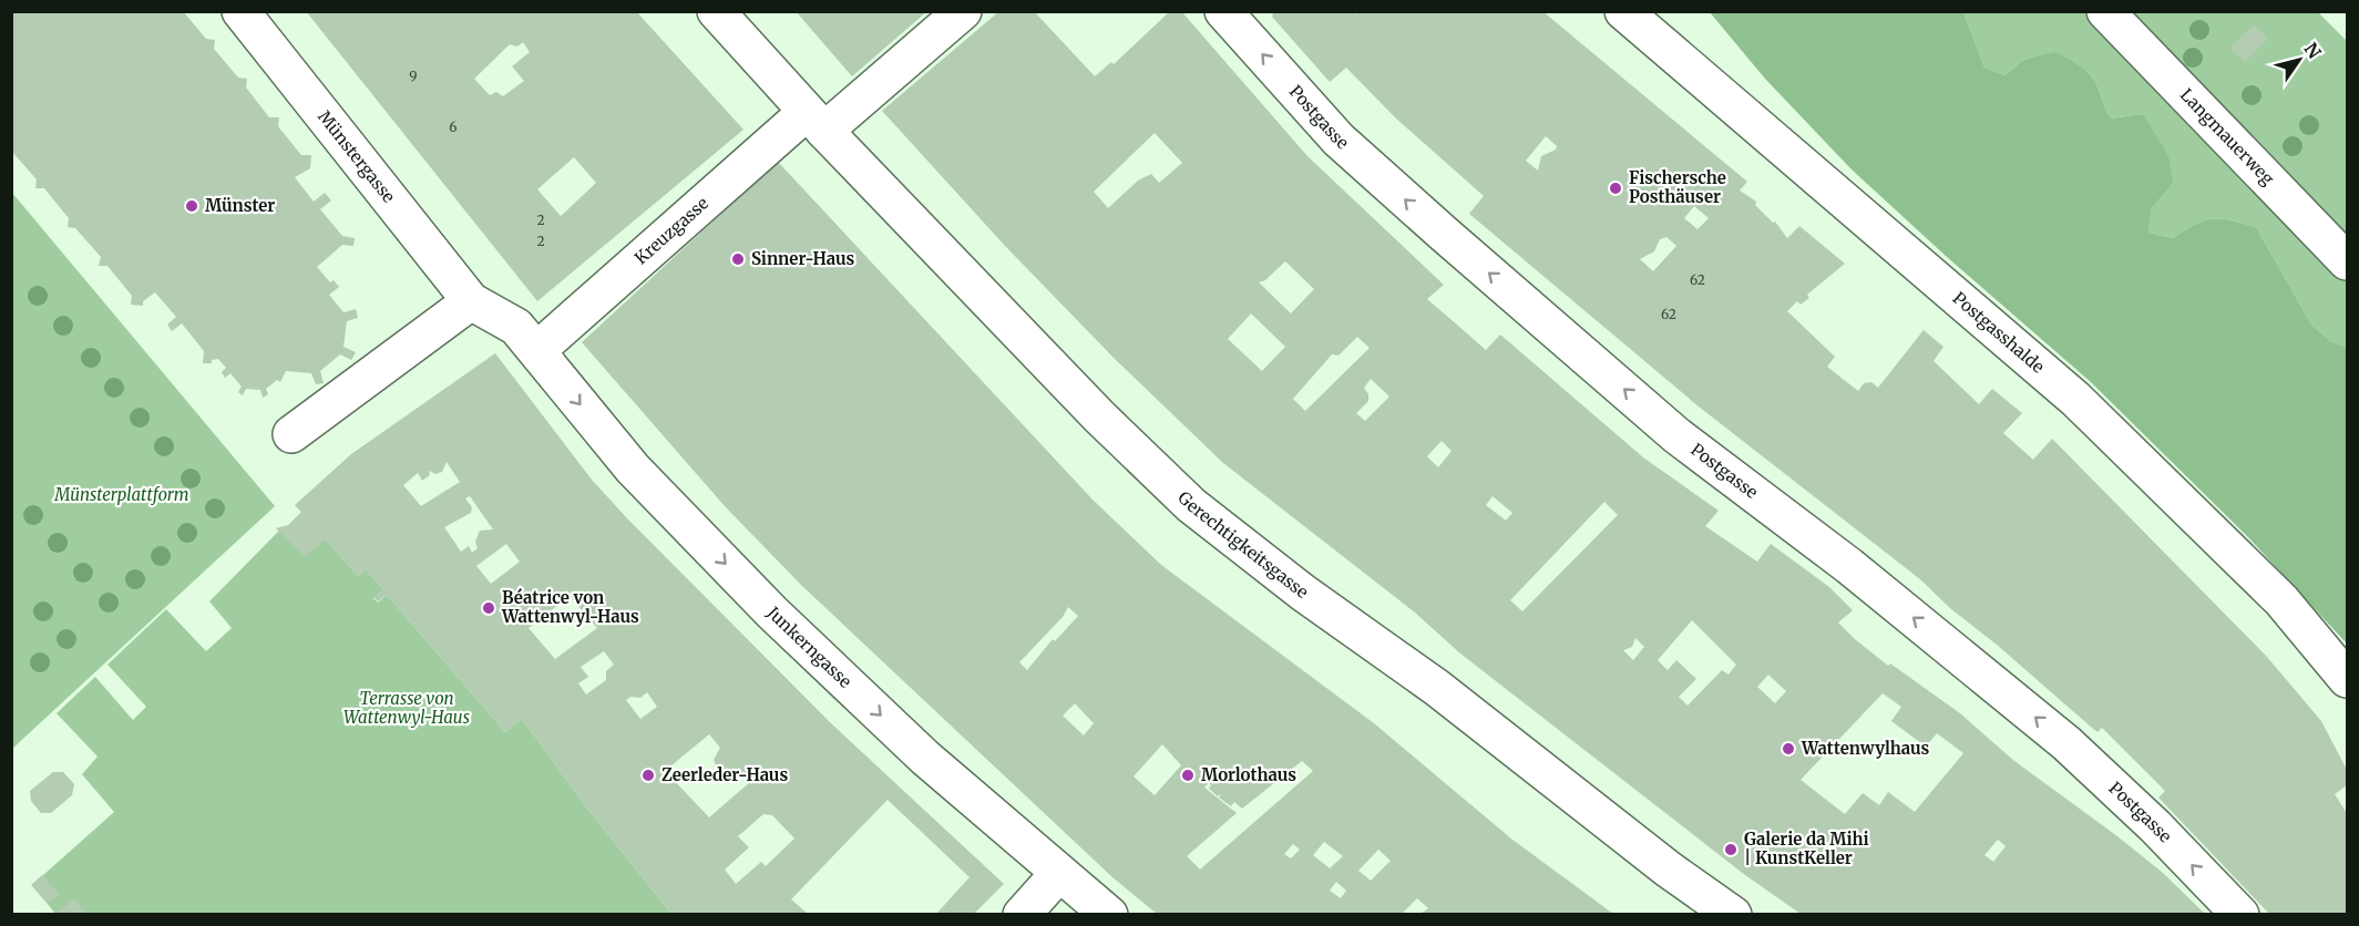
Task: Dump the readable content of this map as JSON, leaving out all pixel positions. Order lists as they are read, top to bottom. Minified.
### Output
{"streets":{"street":["Postgasse","Langmauerweg","Münstergasse","Kreuzgasse","Postgasshalde","Gerechtigkeitsgasse","Junkerngasse"]},"crossings":[["Münstergasse","Kreuzgasse"],["Münstergasse","Junkerngasse"],["Kreuzgasse","Gerechtigkeitsgasse"],["Kreuzgasse","Junkerngasse"]],"one_way":["Postgasse","Junkerngasse"],"parks":["Münsterplattform","Terrasse von Wattenwyl-Haus"],"places":["Fischersche Posthäuser","Münster","Sinner-Haus","Béatrice von Wattenwyl-Haus","Wattenwylhaus","Zeerleder-Haus","Morlothaus","Galerie da Mihi | KunstKeller"],"house_numbers":["9","6","2","2","62","62"],"north":"top right"}
